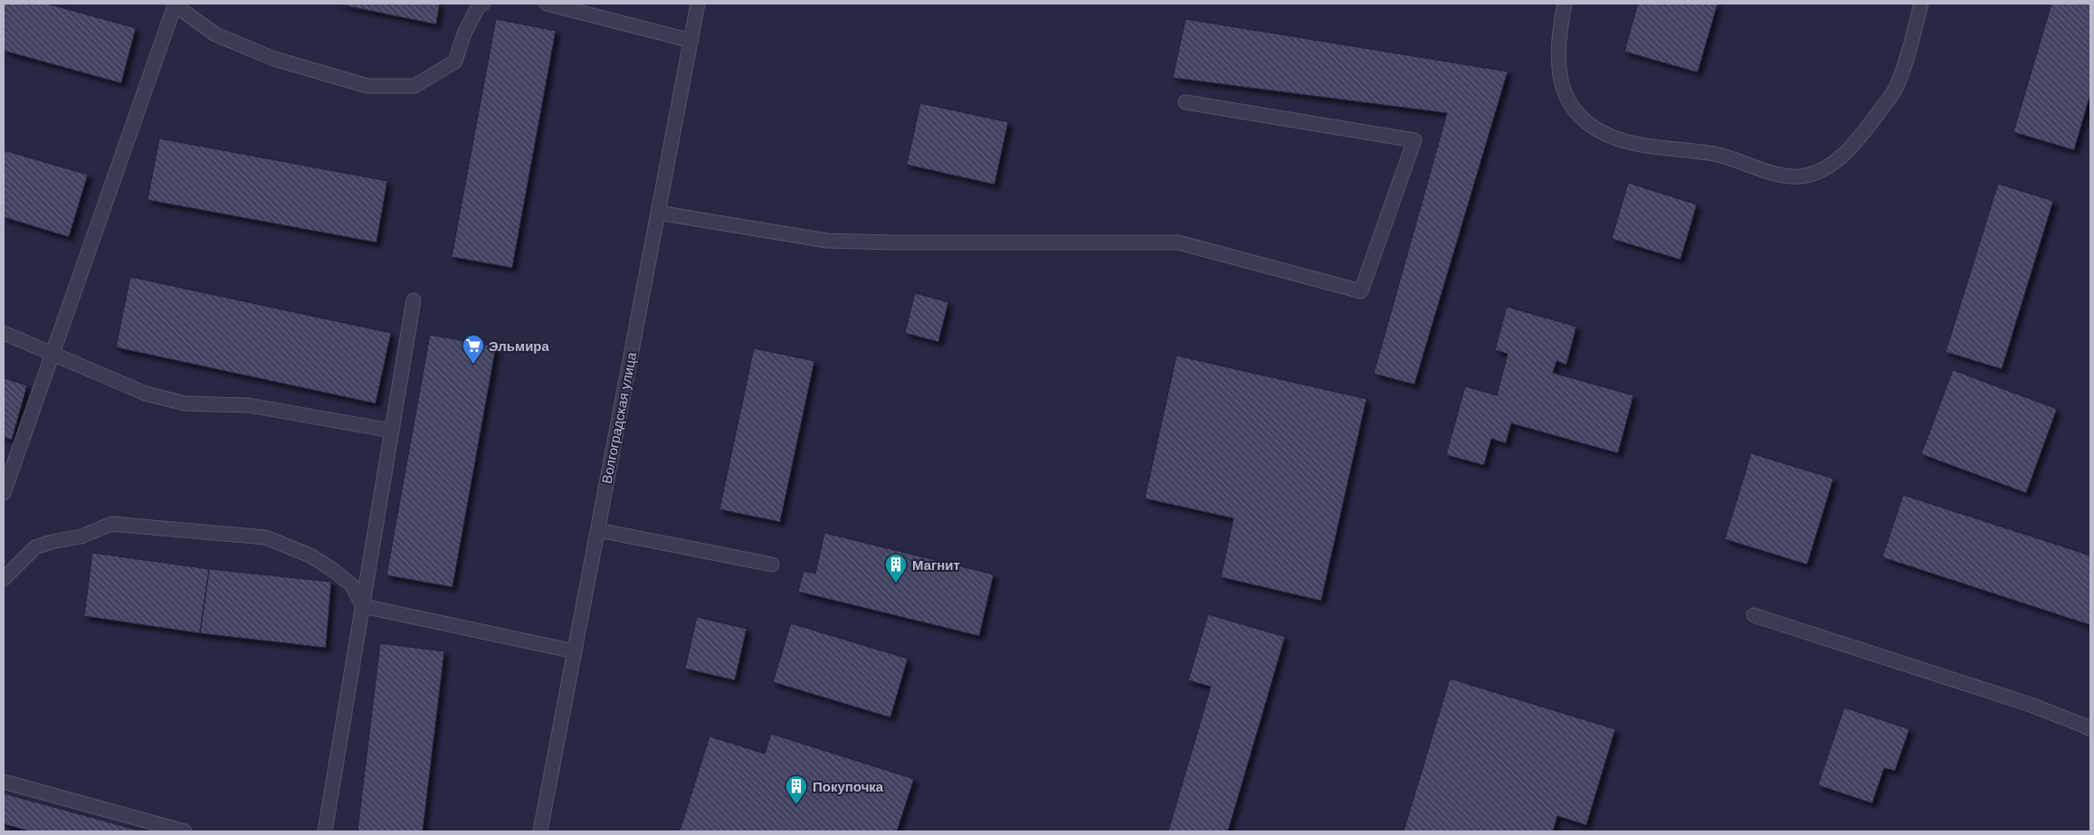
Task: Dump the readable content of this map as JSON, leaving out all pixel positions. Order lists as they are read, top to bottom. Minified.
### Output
{"streets":{"street":["Волгоградская улица"]},"places":{"supermarket":["Эльмира"],"building":["Магнит","Покупочка"]}}
